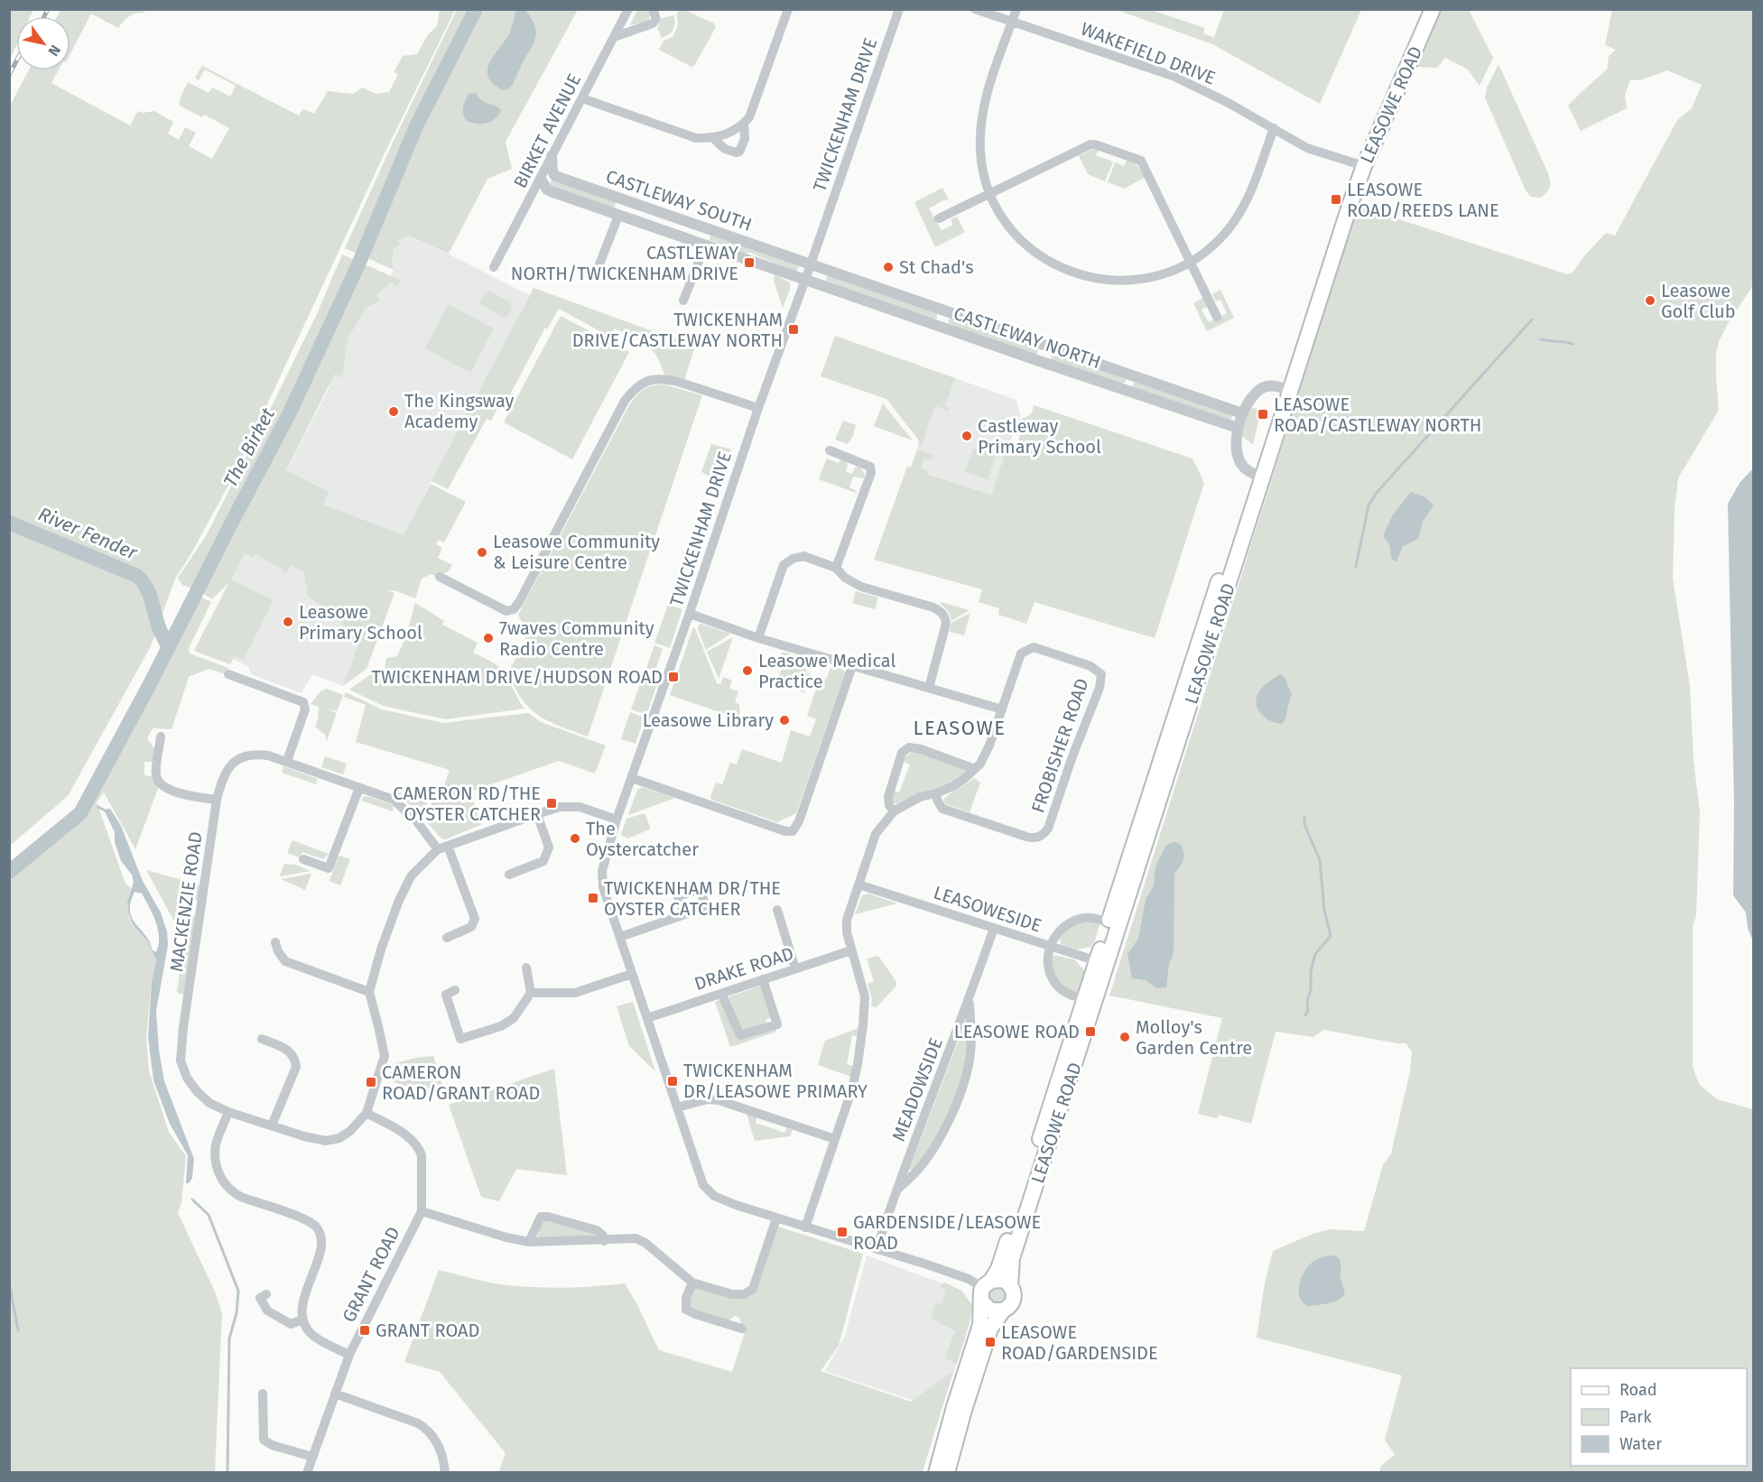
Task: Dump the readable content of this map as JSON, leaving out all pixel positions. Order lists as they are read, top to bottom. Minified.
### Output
{"streets":{"main road":["LEASOWE ROAD"],"street":["WAKEFIELD DRIVE","TWICKENHAM DRIVE","BIRKET AVENUE","CASTLEWAY SOUTH","CASTLEWAY NORTH","FROBISHER ROAD","MACKENZIE ROAD","LEASOWESIDE","DRAKE ROAD","MEADOWSIDE","GRANT ROAD"]},"crossings":[["WAKEFIELD DRIVE","LEASOWE ROAD"],["LEASOWE ROAD","LEASOWESIDE"],["TWICKENHAM DRIVE","CASTLEWAY SOUTH"],["TWICKENHAM DRIVE","CASTLEWAY NORTH"],["TWICKENHAM DRIVE","DRAKE ROAD"],["BIRKET AVENUE","CASTLEWAY SOUTH"],["CASTLEWAY SOUTH","CASTLEWAY NORTH"],["MACKENZIE ROAD","GRANT ROAD"],["LEASOWESIDE","MEADOWSIDE"]],"districts":["LEASOWE"],"water":["The Birket","River Fender"],"places":{"transit":["LEASOWE ROAD/REEDS LANE","CASTLEWAY NORTH/TWICKENHAM DRIVE","TWICKENHAM DRIVE/CASTLEWAY NORTH","LEASOWE ROAD/CASTLEWAY NORTH","TWICKENHAM DRIVE/HUDSON ROAD","CAMERON RD/THE OYSTER CATCHER","TWICKENHAM DR/THE OYSTER CATCHER","LEASOWE ROAD","TWICKENHAM DR/LEASOWE PRIMARY","CAMERON ROAD/GRANT ROAD","GARDENSIDE/LEASOWE ROAD","GRANT ROAD","LEASOWE ROAD/GARDENSIDE"],"other":["St Chad's","Leasowe Golf Club","The Kingsway Academy","Castleway Primary School","Leasowe Community & Leisure Centre","Leasowe Primary School","7waves Community Radio Centre","Leasowe Medical Practice","Leasowe Library","The Oystercatcher","Molloy's Garden Centre"]},"legend":["Road","Park","Water"],"north":"bottom right"}
